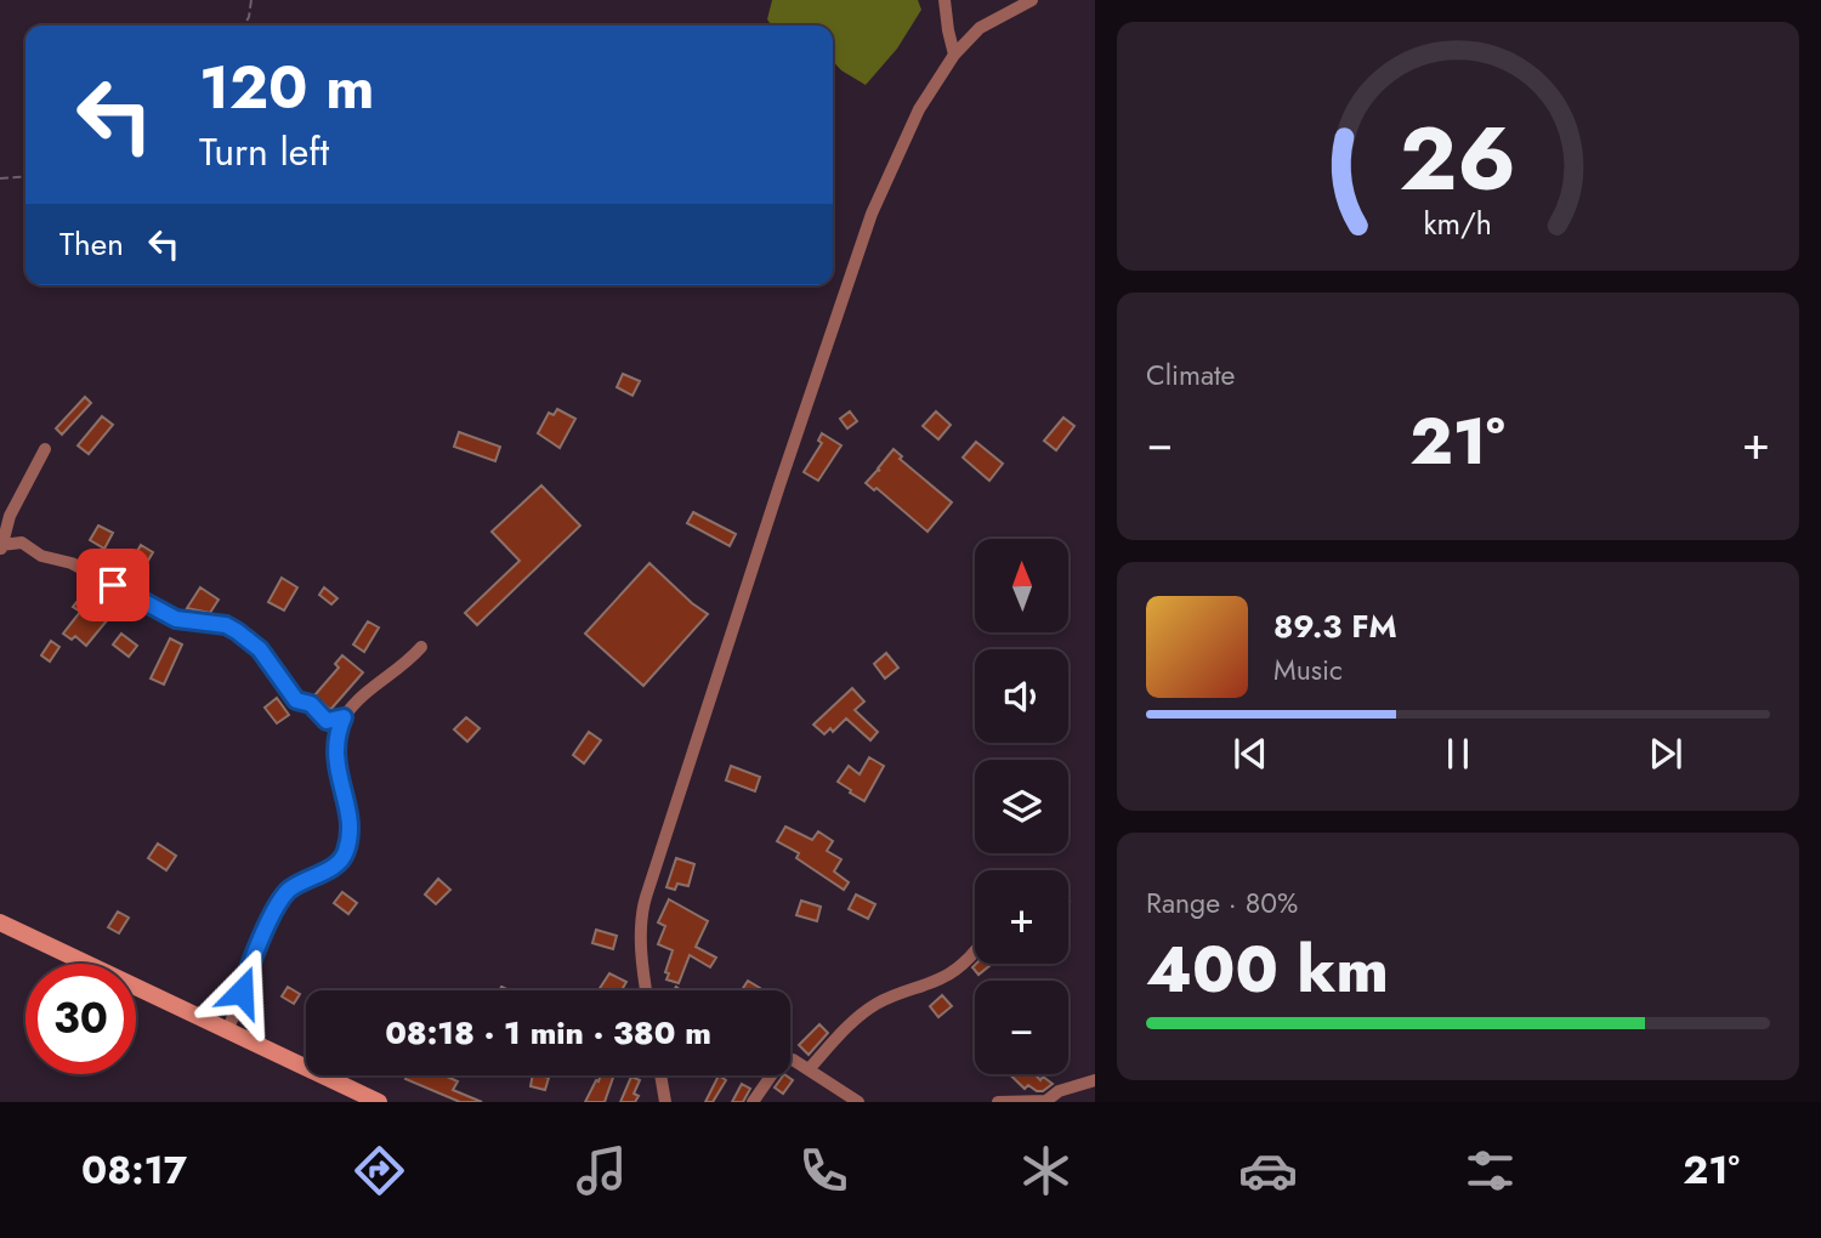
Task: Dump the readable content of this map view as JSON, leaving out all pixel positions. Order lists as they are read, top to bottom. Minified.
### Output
{"north":"top","page":{"turn":["120 m","Turn left"],"then":"Then","tile":["Climate",["Range · 80%","400 km"]],"heat":["−","21°","+"],"map_buttons":["+","−"],"song":["89.3 FM","Music"],"limit":"30","trip":"08:18 · 1 min · 380 m","tabs":["08:17","21°"],"gauge":["26","km/h"]}}
